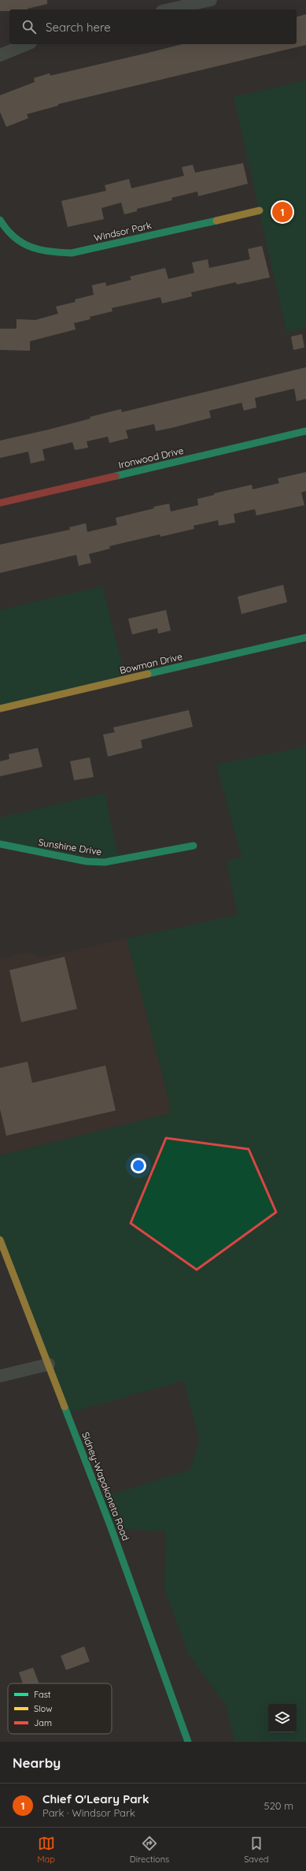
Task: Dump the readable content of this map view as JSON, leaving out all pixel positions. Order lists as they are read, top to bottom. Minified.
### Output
{"streets":{"street":["Windsor Park","Ironwood Drive","Bowman Drive","Sunshine Drive","Sidney-Wapakoneta Road"]},"legend":["Fast","Slow","Jam"],"page":{"search":"Search here","pins":"1","heading":"Nearby","list":[{"mark":"1","name":"Chief O'Leary Park","note":"Park · Windsor Park","value":"520 m"}],"nav":["Map","Directions","Saved"]}}
